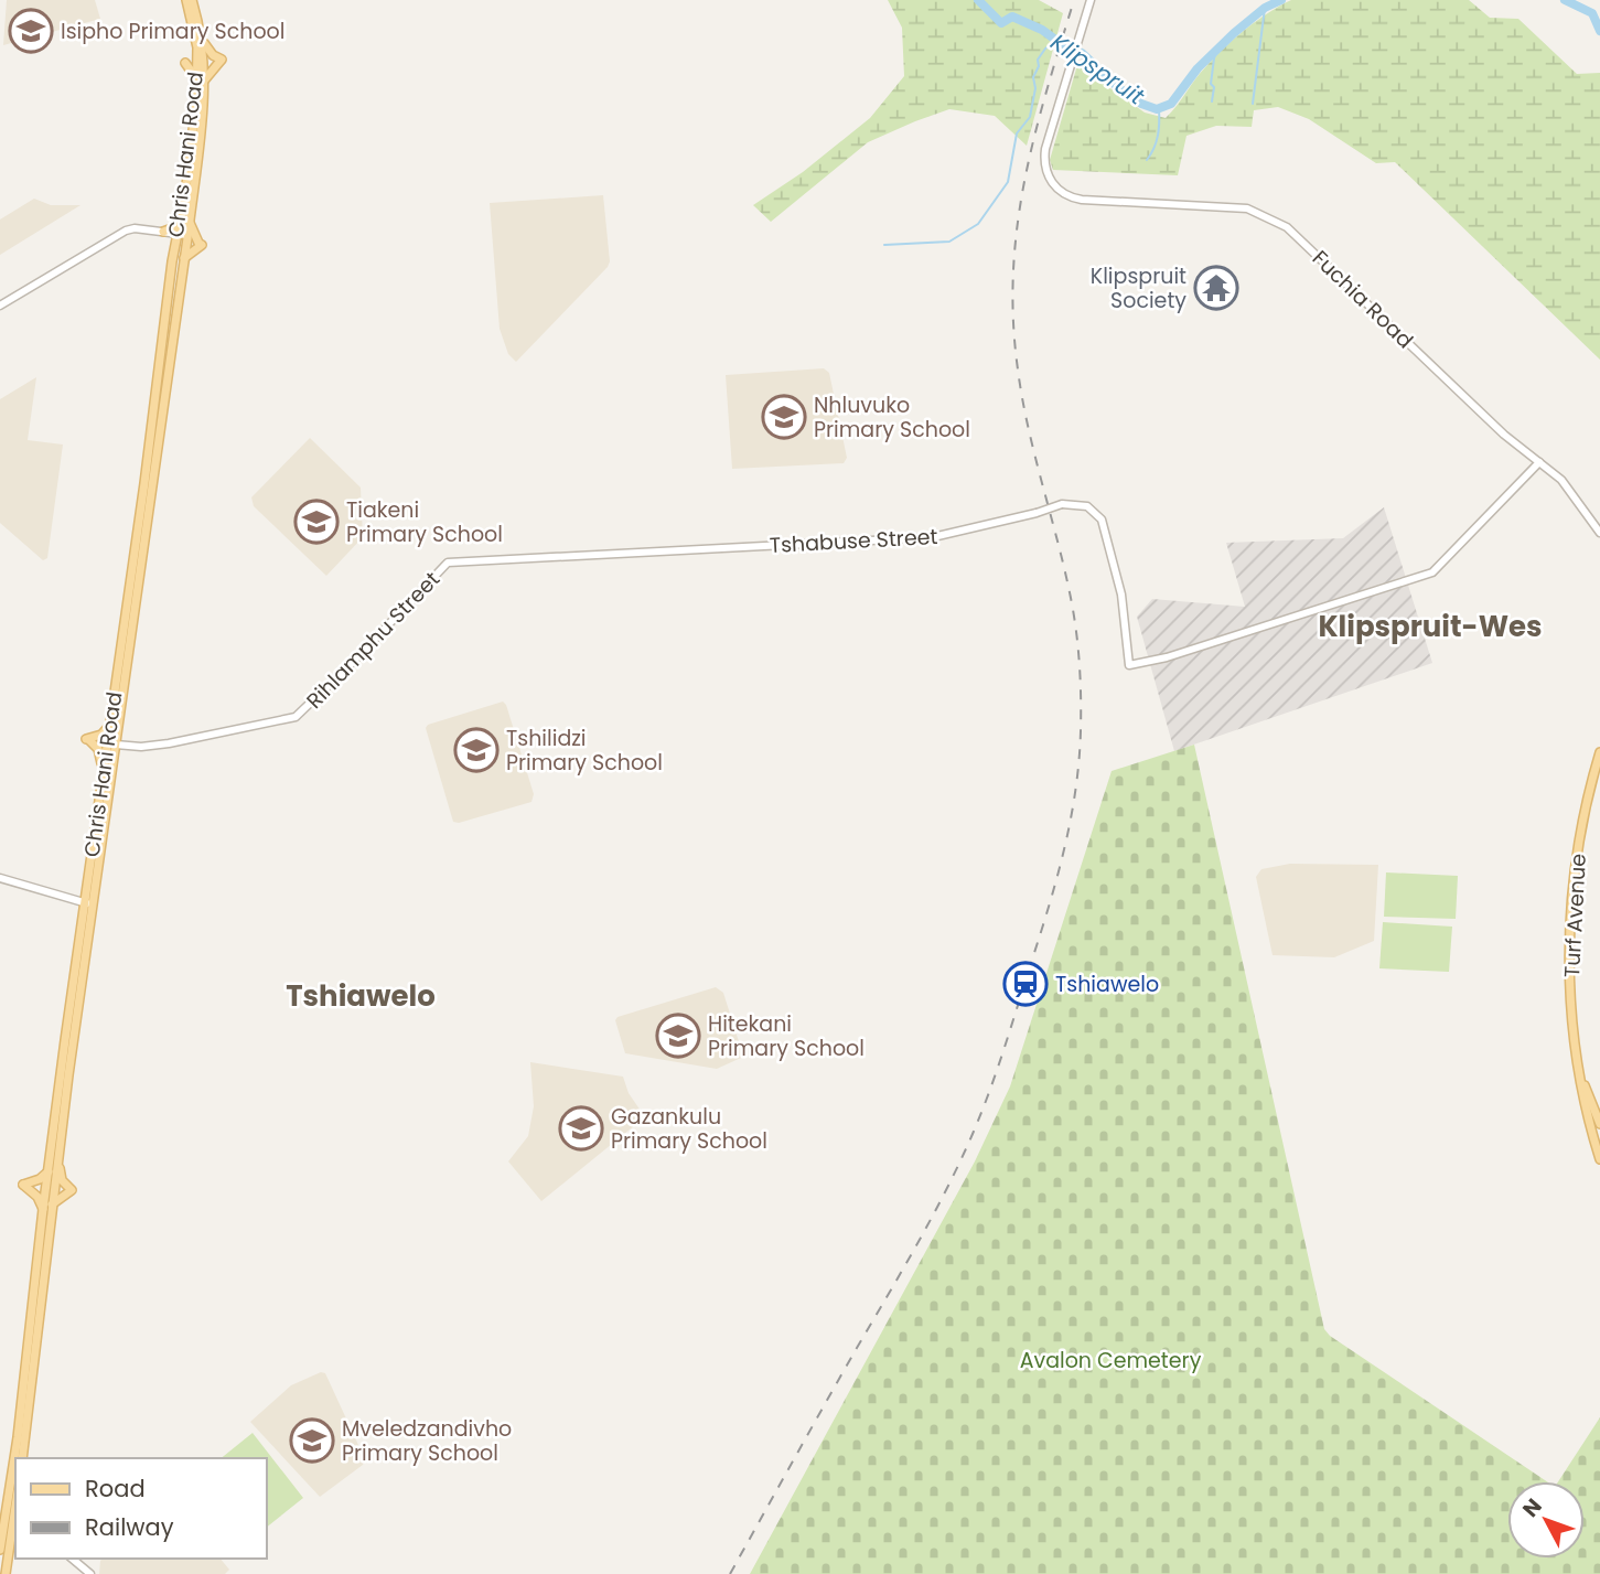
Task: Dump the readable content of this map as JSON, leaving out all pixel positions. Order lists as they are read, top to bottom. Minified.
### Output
{"streets":{"main road":["Chris Hani Road","Turf Avenue"],"street":["Fuchia Road","Tshabuse Street","Rihlamphu Street"]},"crossings":[["Chris Hani Road","Rihlamphu Street"],["Fuchia Road","Tshabuse Street"],["Tshabuse Street","Rihlamphu Street"]],"districts":["Klipspruit-Wes","Tshiawelo"],"water":["Klipspruit"],"parks":["Avalon Cemetery"],"places":{"school or university":["Isipho Primary School","Nhluvuko Primary School","Tiakeni Primary School","Tshilidzi Primary School","Hitekani Primary School","Gazankulu Primary School","Mveledzandivho Primary School"],"temple":["Klipspruit Society"],"station":["Tshiawelo"]},"legend":["Road","Railway"],"north":"top left"}
